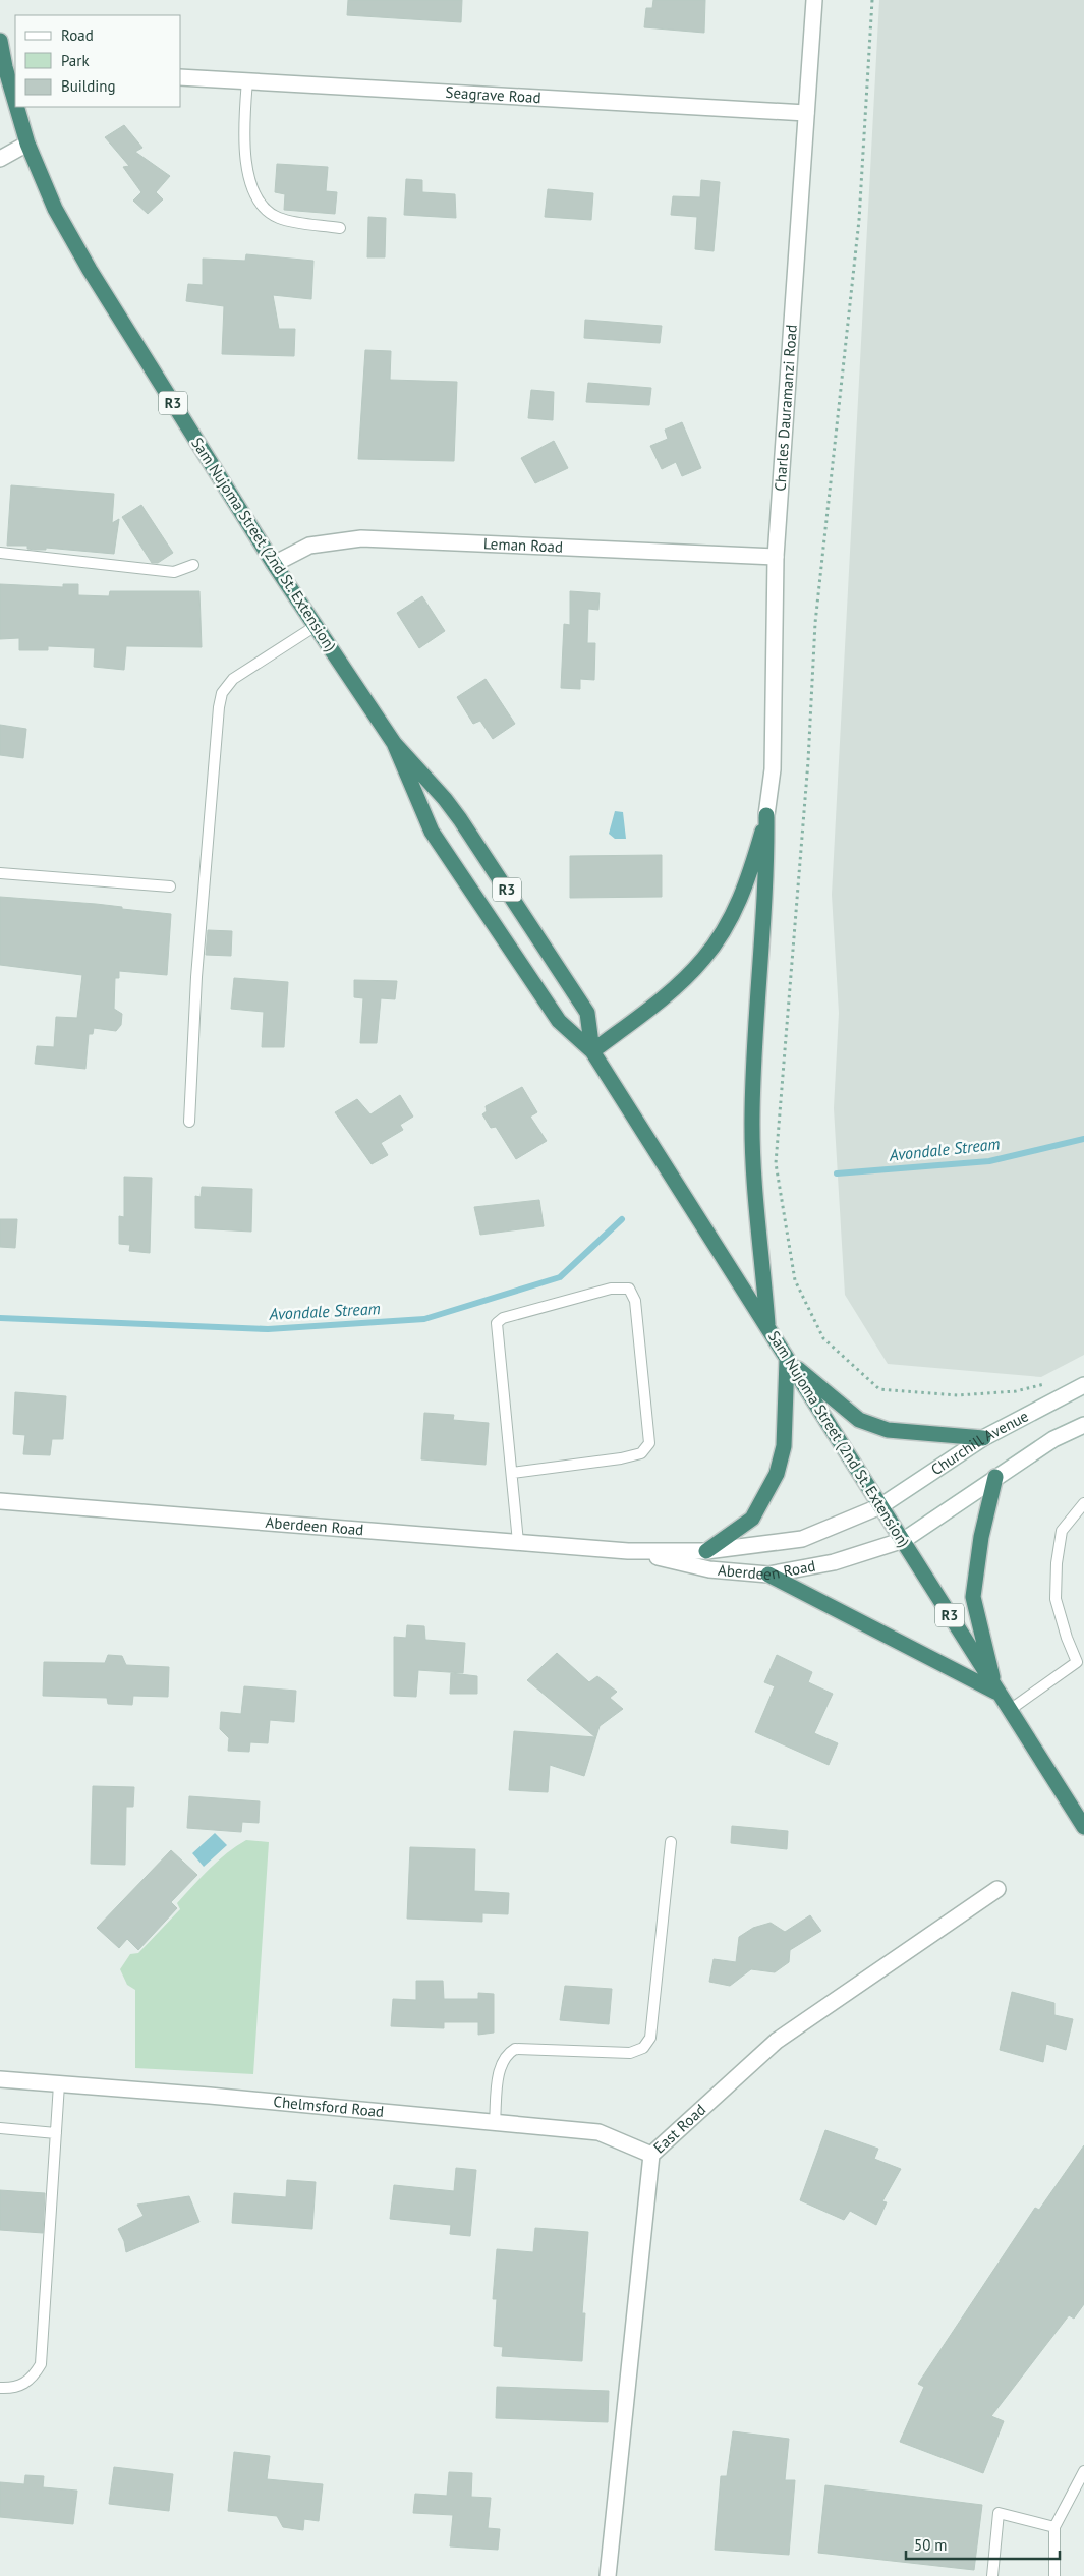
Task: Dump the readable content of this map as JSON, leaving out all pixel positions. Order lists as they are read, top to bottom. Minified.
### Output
{"streets":{"highway":["R3","Sam Nujoma Street (2nd St. Extension)"],"street":["Seagrave Road","Charles Dauramanzi Road","Leman Road","Churchill Avenue","Aberdeen Road","Chelmsford Road","East Road"]},"crossings":[["Seagrave Road","Charles Dauramanzi Road"],["Charles Dauramanzi Road","Leman Road"],["Sam Nujoma Street (2nd St. Extension)","Leman Road"],["Sam Nujoma Street (2nd St. Extension)","Churchill Avenue"],["Sam Nujoma Street (2nd St. Extension)","Aberdeen Road"],["Churchill Avenue","Aberdeen Road"],["Chelmsford Road","East Road"]],"water":["Avondale Stream"],"legend":["Road","Park","Building"],"scale_bar":"50 m"}
